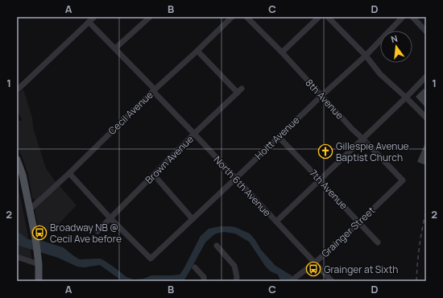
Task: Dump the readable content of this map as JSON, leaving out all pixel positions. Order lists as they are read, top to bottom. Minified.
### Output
{"streets":{"street":["8th Avenue","Cecil Avenue","Hoitt Avenue","Brown Avenue","North 6th Avenue","7th Avenue","Grainger Street"]},"crossings":[["8th Avenue","Hoitt Avenue"],["8th Avenue","Grainger Street"],["Cecil Avenue","Brown Avenue"],["Cecil Avenue","North 6th Avenue"],["Hoitt Avenue","Brown Avenue"],["Hoitt Avenue","North 6th Avenue"],["Hoitt Avenue","7th Avenue"],["Brown Avenue","North 6th Avenue"],["North 6th Avenue","Grainger Street"],["7th Avenue","Grainger Street"]],"places":{"church":["Gillespie Avenue Baptist Church"],"bus stop":["Broadway NB @ Cecil Ave before","Grainger at Sixth"]},"north":"top","grid":{"columns":["A","B","C","D"],"rows":["1","2"]}}
